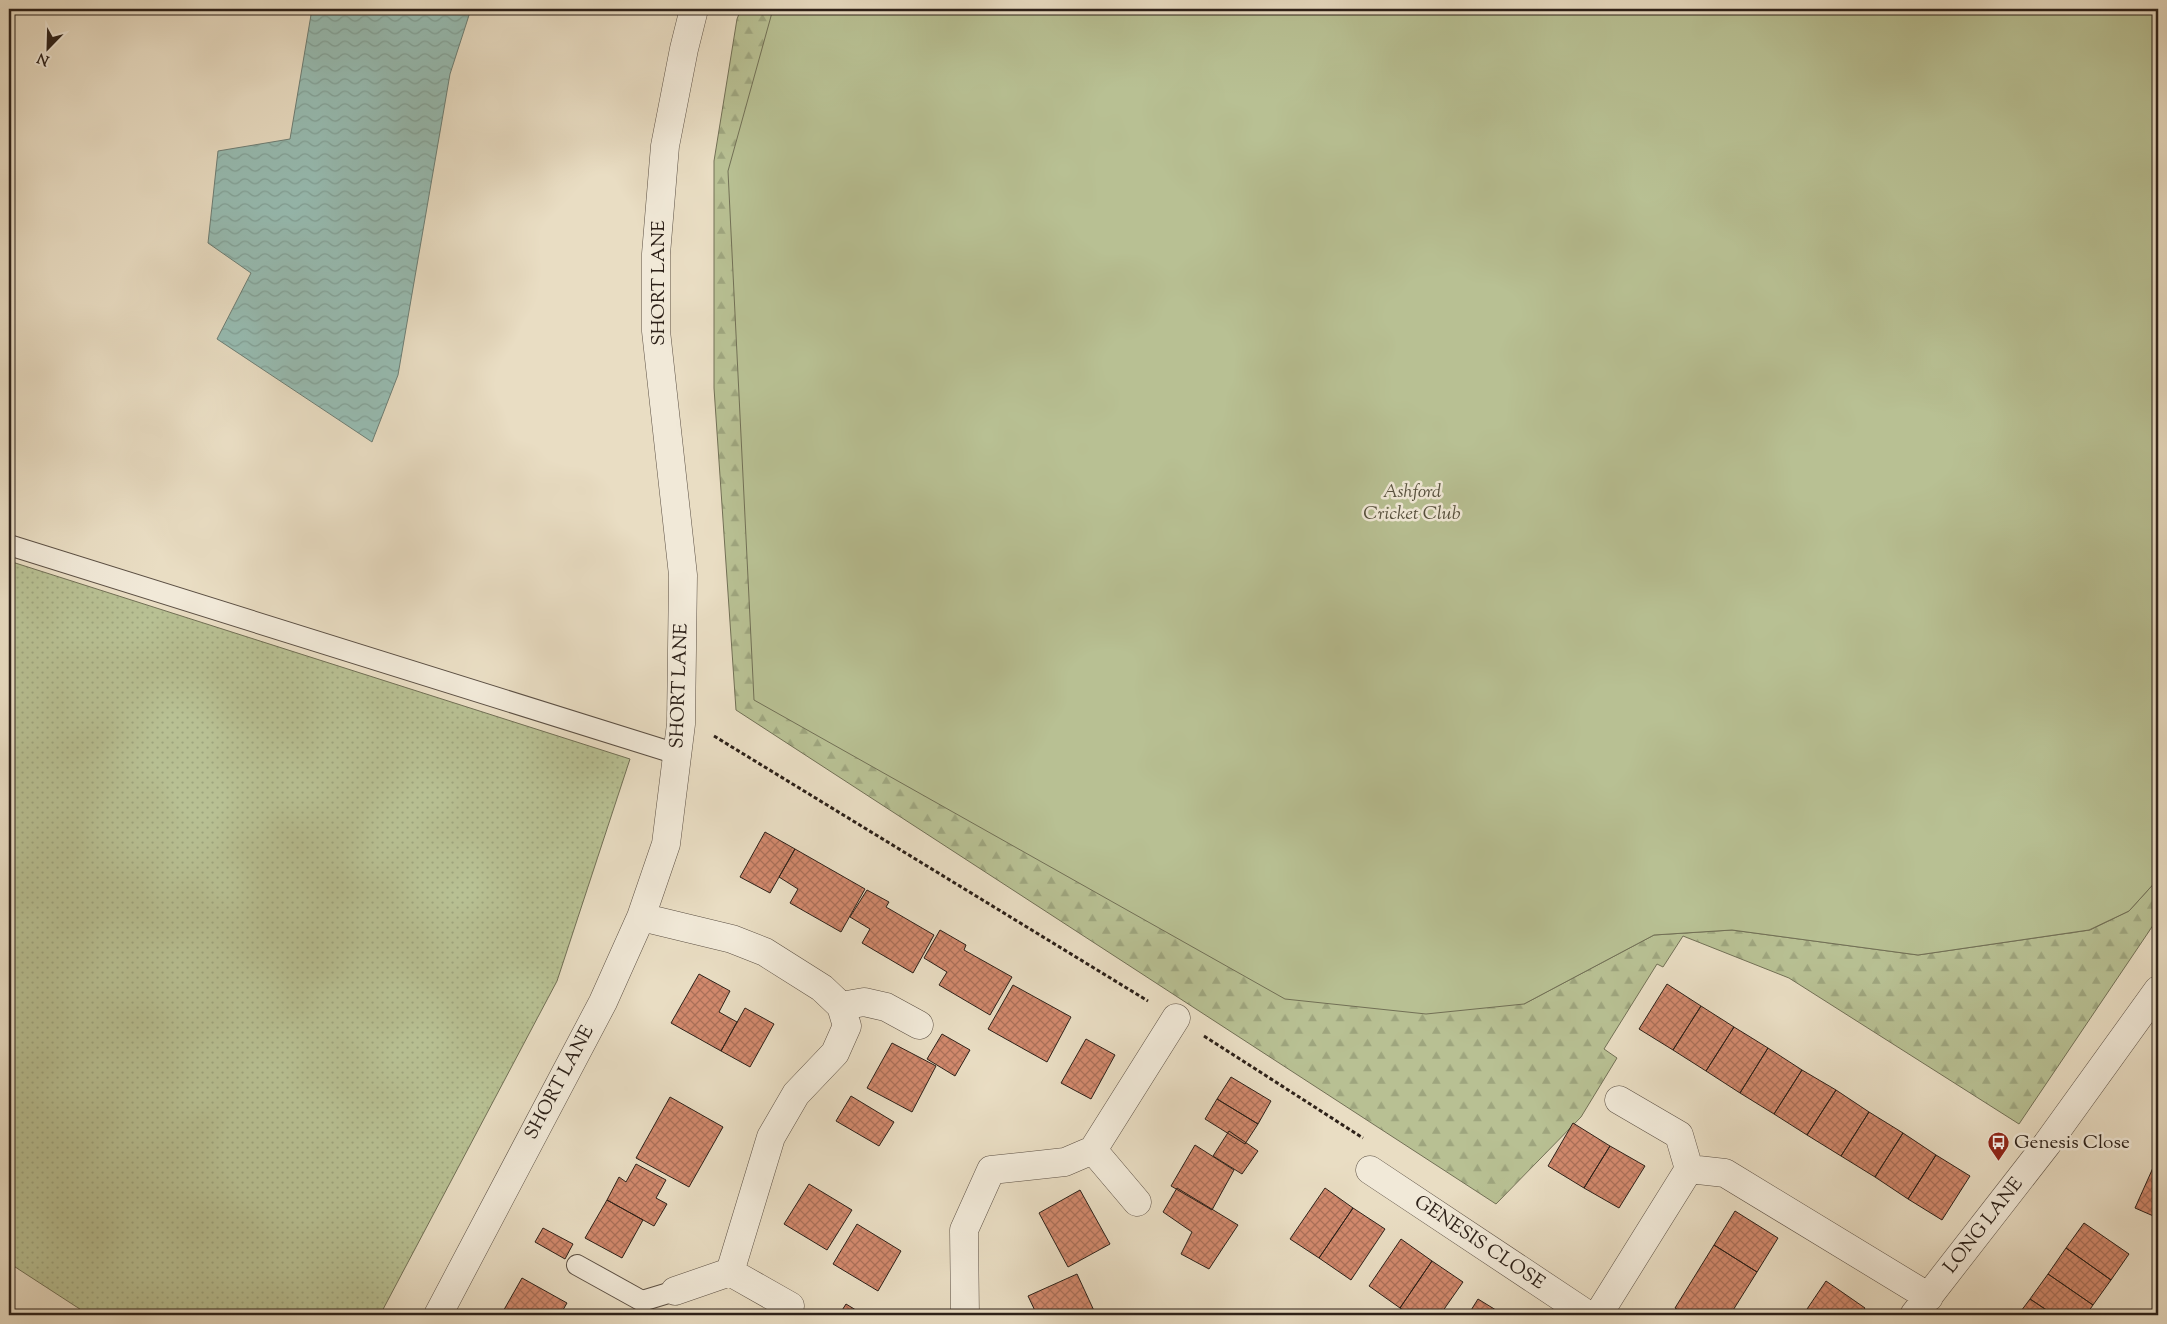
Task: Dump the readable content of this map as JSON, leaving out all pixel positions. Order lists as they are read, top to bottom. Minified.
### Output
{"streets":{"street":["SHORT LANE","LONG LANE","GENESIS CLOSE"]},"parks":["Ashford Cricket Club"],"places":{"bus stop":["Genesis Close"]},"north":"bottom left"}
